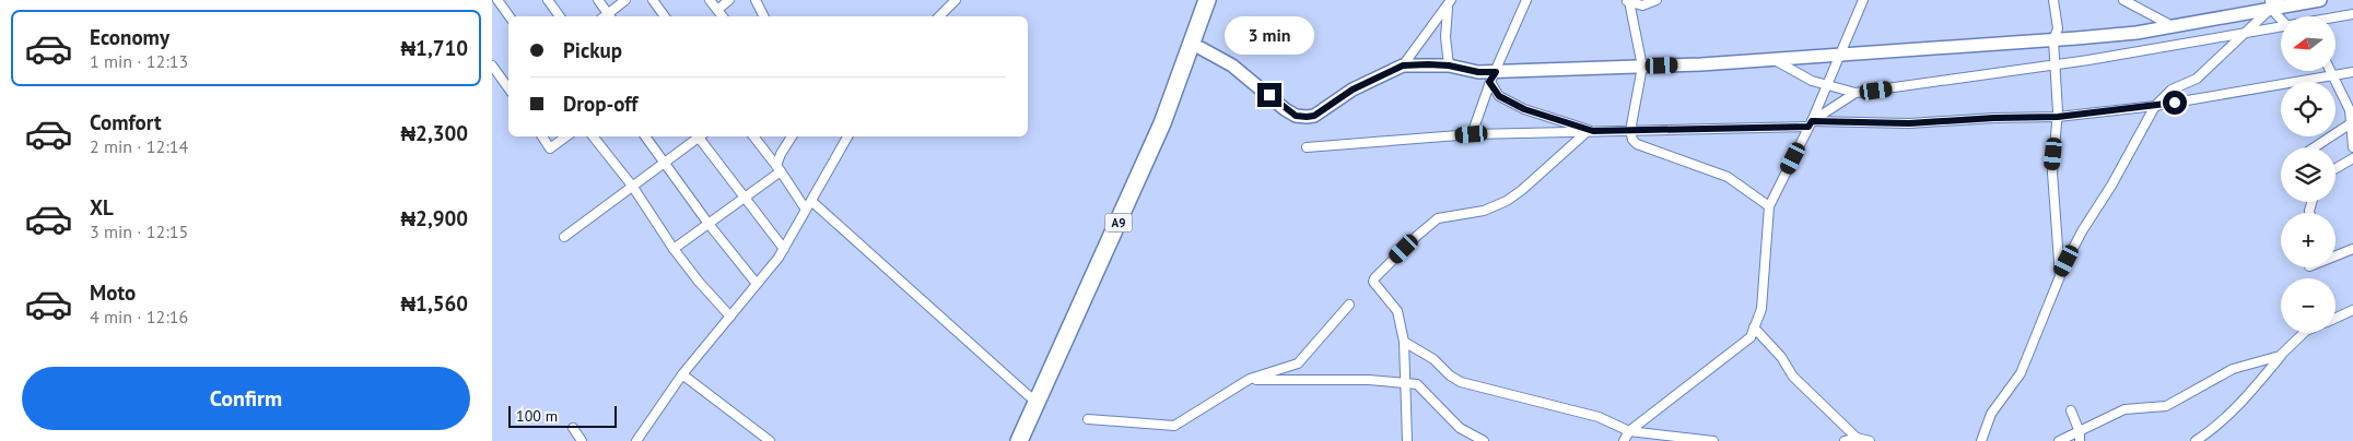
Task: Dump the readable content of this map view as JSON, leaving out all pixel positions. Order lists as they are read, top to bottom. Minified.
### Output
{"streets":{"highway":["A9"]},"scale_bar":"100 m","north":"left","page":{"list":[{"name":"Economy","note":"1 min · 12:13","value":"₦1,710"},{"name":"Comfort","note":"2 min · 12:14","value":"₦2,300"},{"name":"XL","note":"3 min · 12:15","value":"₦2,900"},{"name":"Moto","note":"4 min · 12:16","value":"₦1,560"}],"map_buttons":["+","−"],"bubble":"3 min","banner":["Pickup","Drop-off"],"buttons":"Confirm","scale":"100 m"}}
